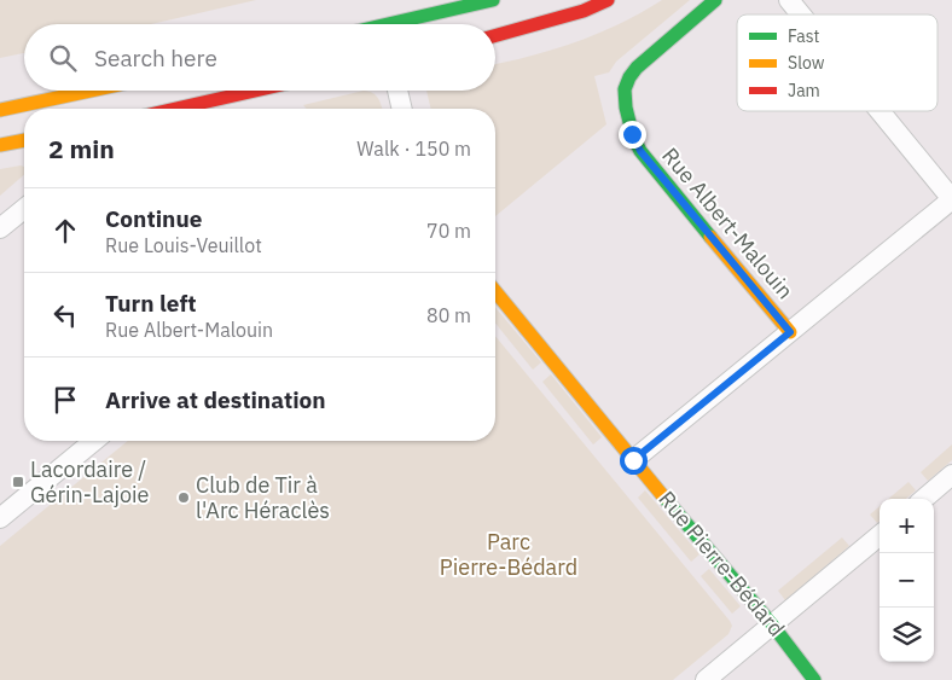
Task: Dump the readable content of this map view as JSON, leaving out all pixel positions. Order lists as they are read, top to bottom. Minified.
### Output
{"streets":{"street":["Rue Albert-Malouin","Rue Pierre-Bédard"]},"parks":["Parc Pierre-Bédard"],"places":{"transit":["Lacordaire / Gérin-Lajoie"],"other":["Club de Tir à l'Arc Héraclès"]},"legend":["Fast","Slow","Jam"],"page":{"search":"Search here","heading":["2 min","Walk · 150 m"],"list":[["Continue","Rue Louis-Veuillot","70 m"],["Turn left","Rue Albert-Malouin","80 m"],"Arrive at destination"],"map_buttons":["+","−"]}}
